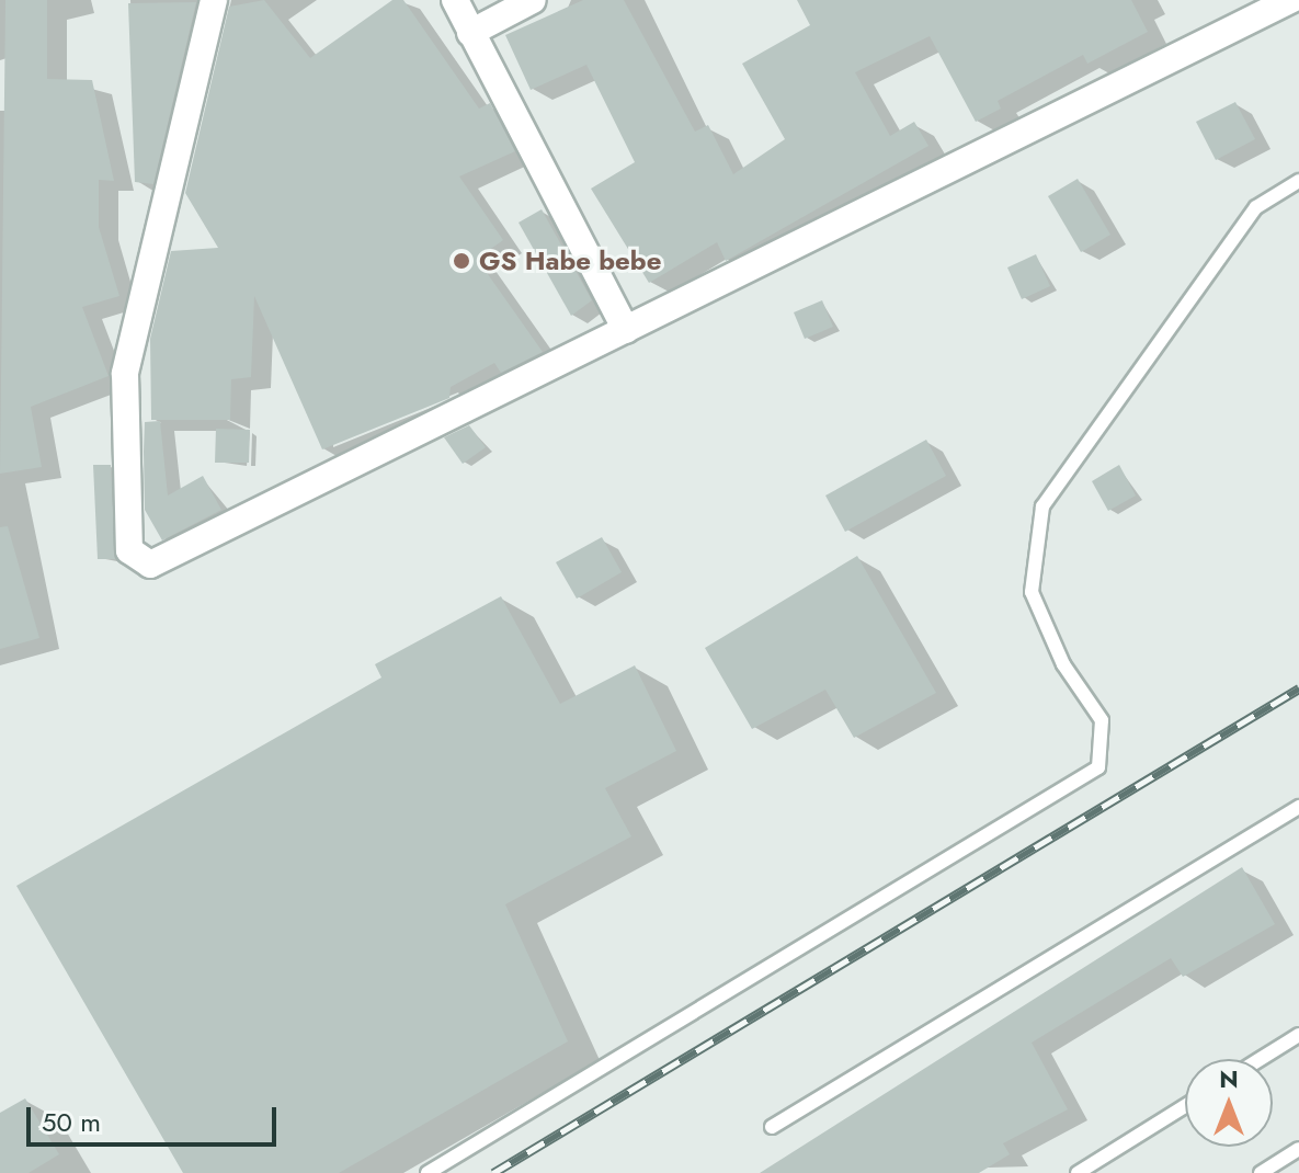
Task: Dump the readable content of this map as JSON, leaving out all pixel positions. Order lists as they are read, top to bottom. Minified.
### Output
{"places":["GS Habe bebe"],"scale_bar":"50 m","north":"top"}
